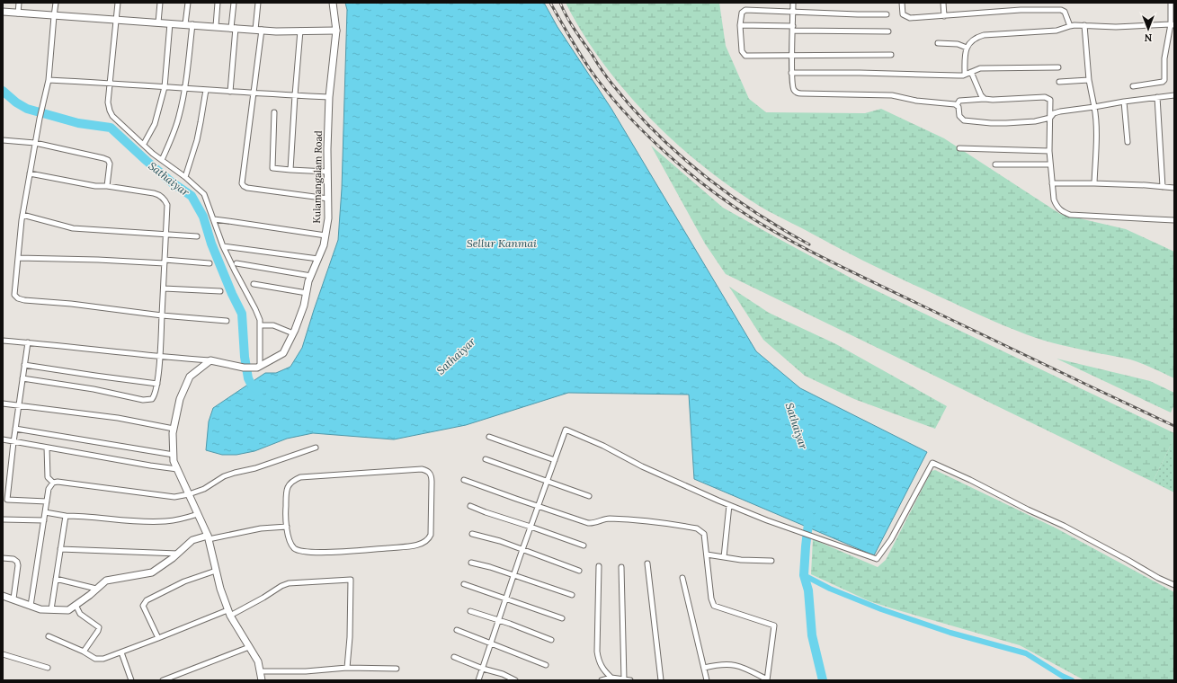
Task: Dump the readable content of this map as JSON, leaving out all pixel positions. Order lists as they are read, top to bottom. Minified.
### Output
{"streets":{"main road":["Kulamangalam Road"]},"water":["Sathaiyar","Sellur Kanmai"],"north":"bottom"}
